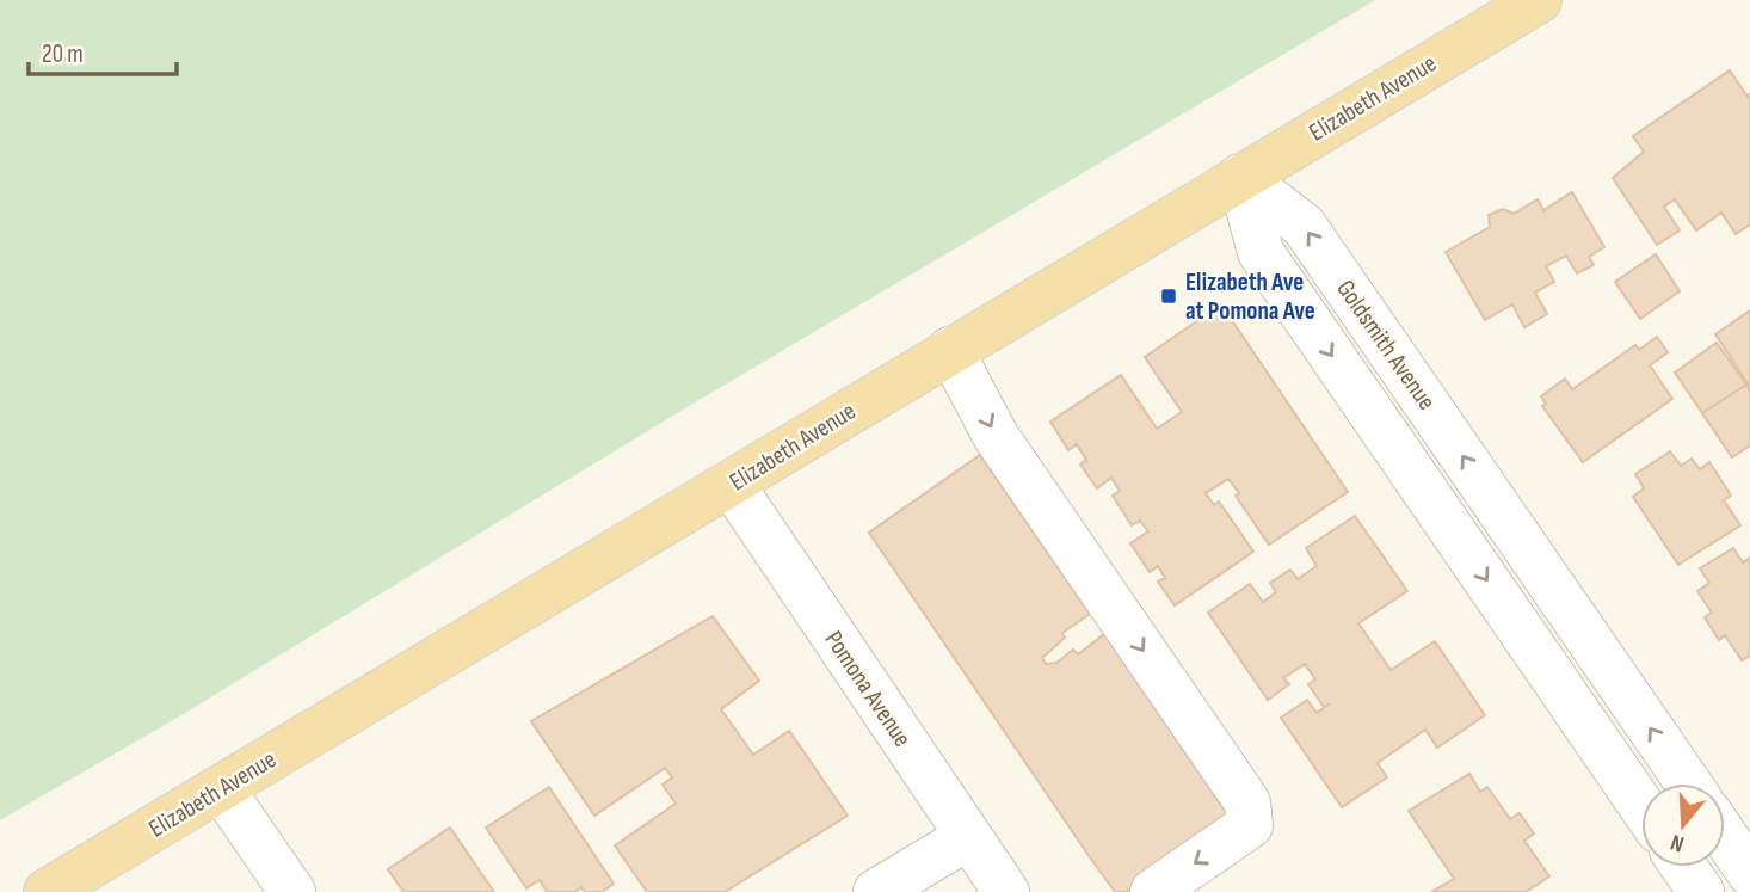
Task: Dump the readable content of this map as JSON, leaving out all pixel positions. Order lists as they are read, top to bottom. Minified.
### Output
{"streets":{"main road":["Elizabeth Avenue"],"street":["Goldsmith Avenue","Pomona Avenue"]},"crossings":[["Elizabeth Avenue","Goldsmith Avenue"],["Elizabeth Avenue","Pomona Avenue"]],"places":{"transit":["Elizabeth Ave at Pomona Ave"]},"scale_bar":"20 m","north":"bottom"}
